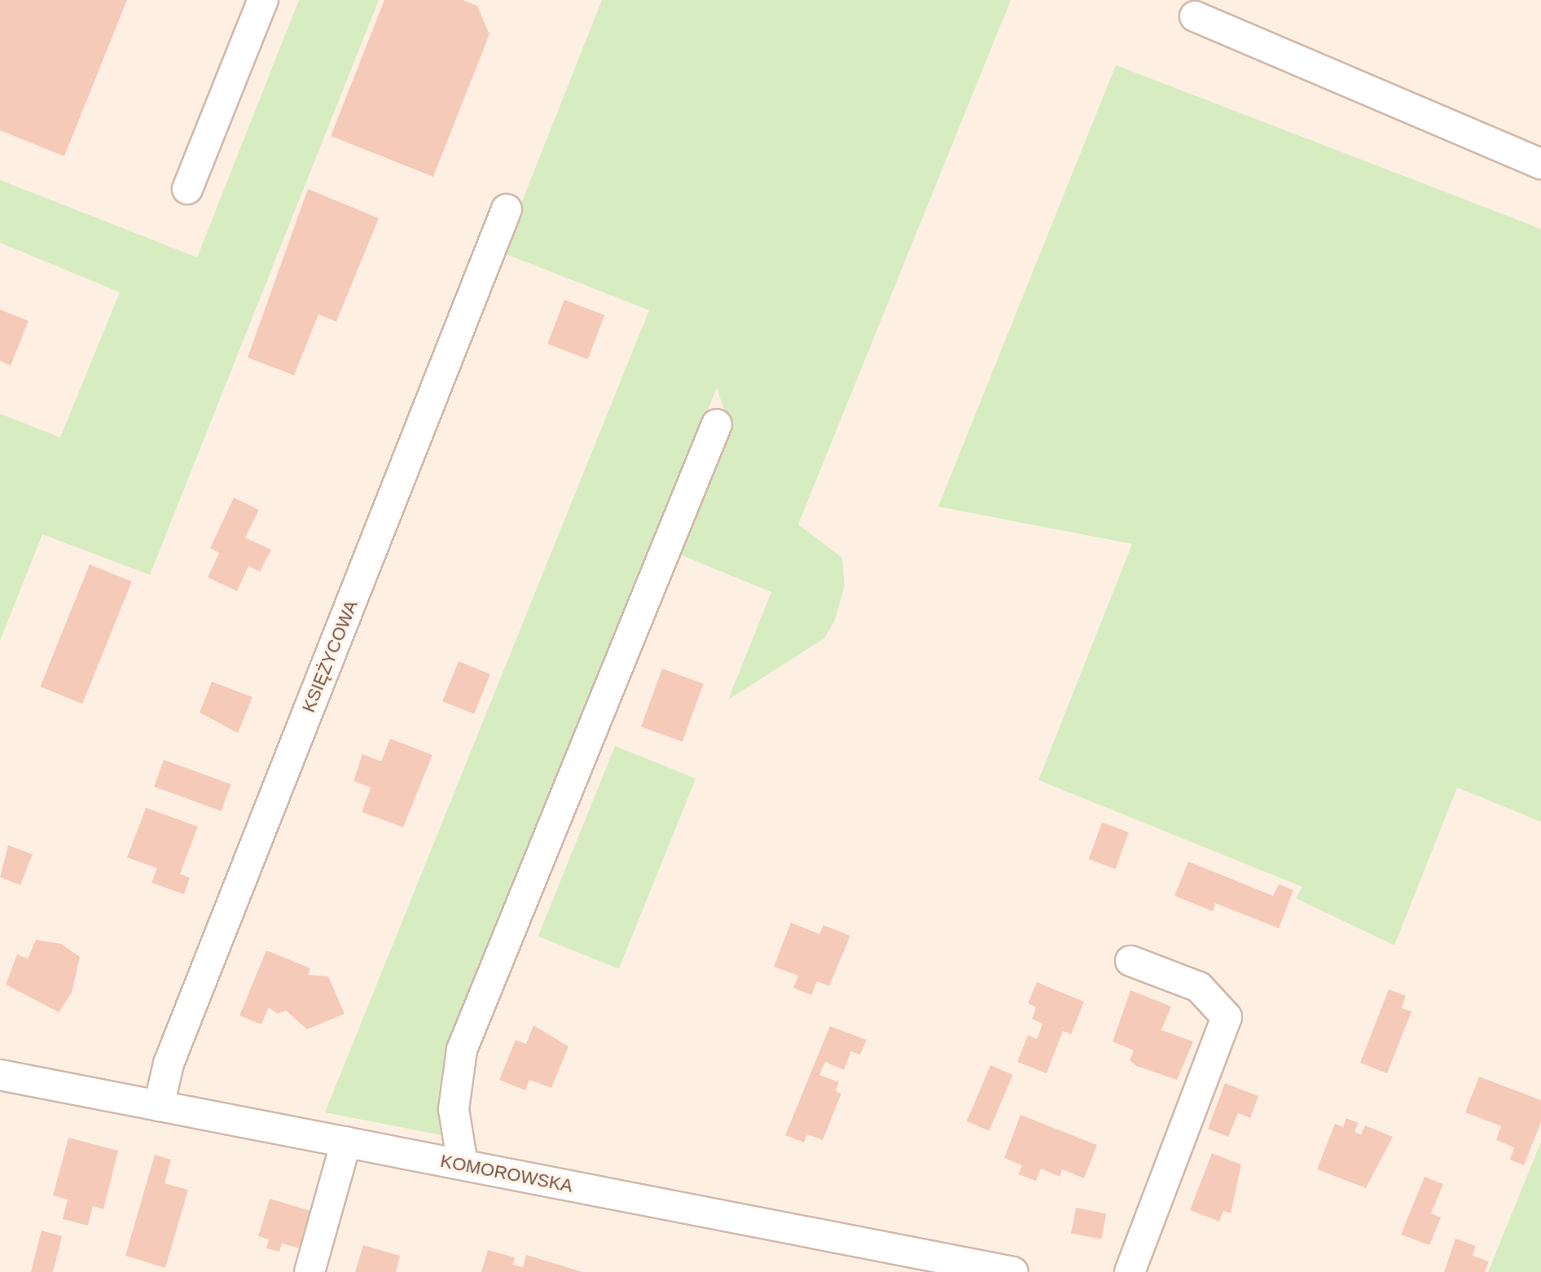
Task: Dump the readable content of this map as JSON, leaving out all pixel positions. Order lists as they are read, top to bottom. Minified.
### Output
{"streets":{"street":["KSIĘŻYCOWA","KOMOROWSKA"]},"crossings":[["KSIĘŻYCOWA","KOMOROWSKA"]]}
